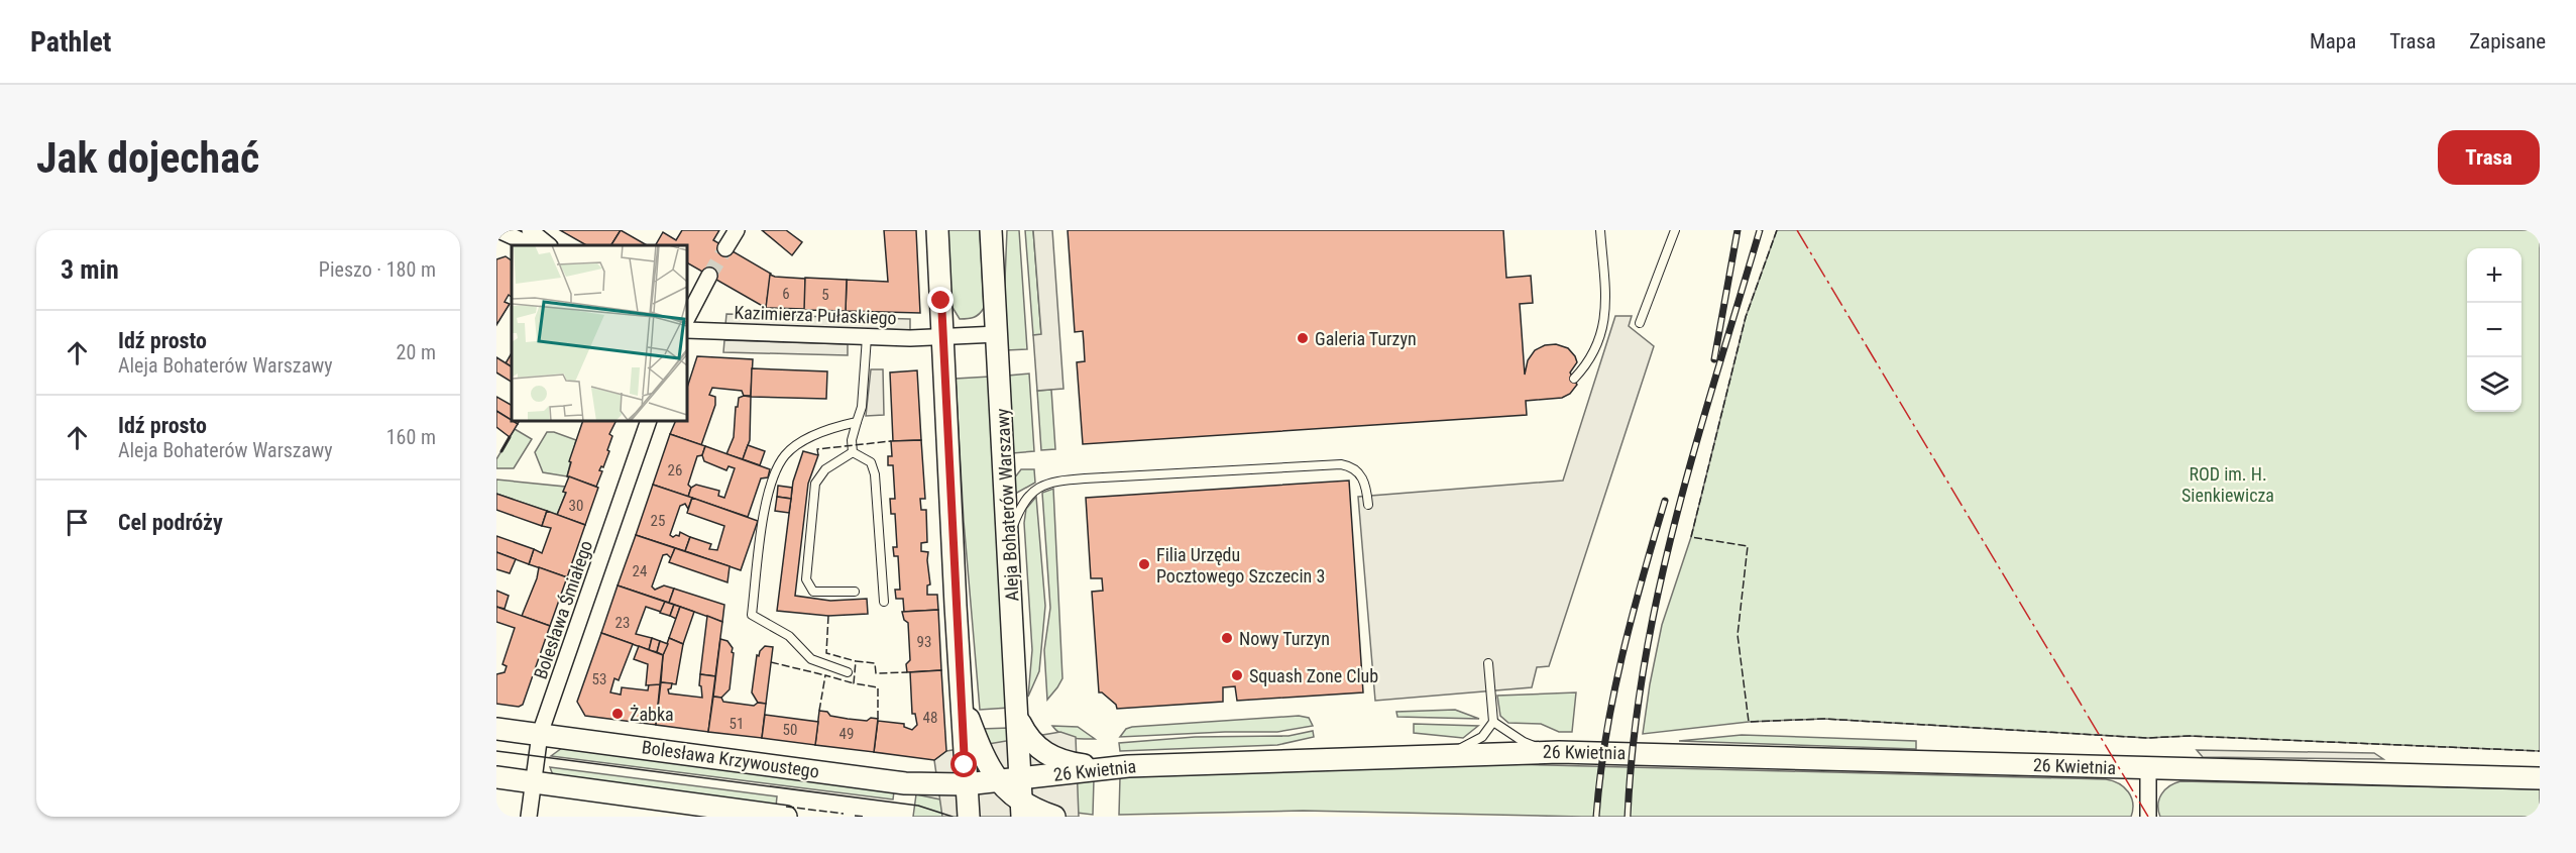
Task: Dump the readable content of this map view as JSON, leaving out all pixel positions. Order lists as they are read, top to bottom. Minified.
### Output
{"streets":{"street":["Kazimierza Pułaskiego","Aleja Bohaterów Warszawy","Bolesława Śmiałego","26 Kwietnia","Bolesława Krzywoustego"]},"crossings":[["Aleja Bohaterów Warszawy","26 Kwietnia"],["Bolesława Śmiałego","Bolesława Krzywoustego"]],"parks":["ROD im. H. Sienkiewicza"],"places":["Galeria Turzyn","Filia Urzędu Pocztowego Szczecin 3","Nowy Turzyn","Squash Zone Club","Żabka"],"house_numbers":["6","5","26","30","25","24","23","93","53","48","51","50","49"],"page":{"header":"Pathlet","nav":["Mapa","Trasa","Zapisane"],"buttons":"Trasa","title":"Jak dojechać","heading":["3 min","Pieszo · 180 m"],"map_buttons":["+","−"],"list":[["Idź prosto","Aleja Bohaterów Warszawy","20 m"],["Idź prosto","Aleja Bohaterów Warszawy","160 m"],"Cel podróży"]}}
